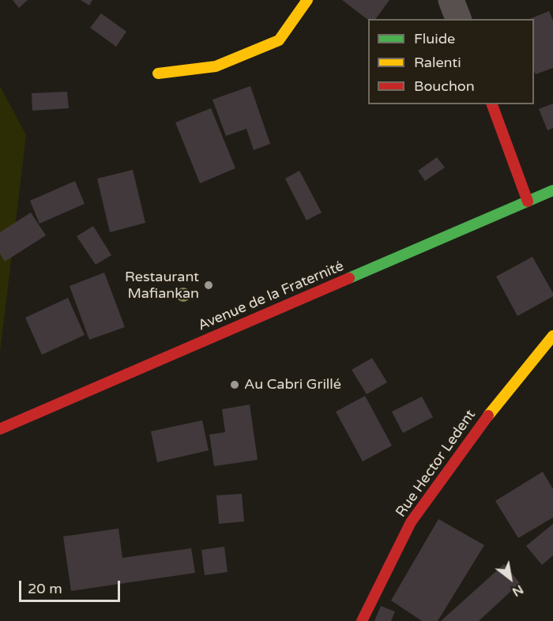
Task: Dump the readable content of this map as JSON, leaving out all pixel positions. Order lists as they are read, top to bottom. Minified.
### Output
{"streets":{"street":["Avenue de la Fraternité","Rue Hector Ledent"]},"places":["Restaurant Mafiankan","Au Cabri Grillé"],"legend":["Fluide","Ralenti","Bouchon"],"scale_bar":"20 m","north":"bottom right"}
